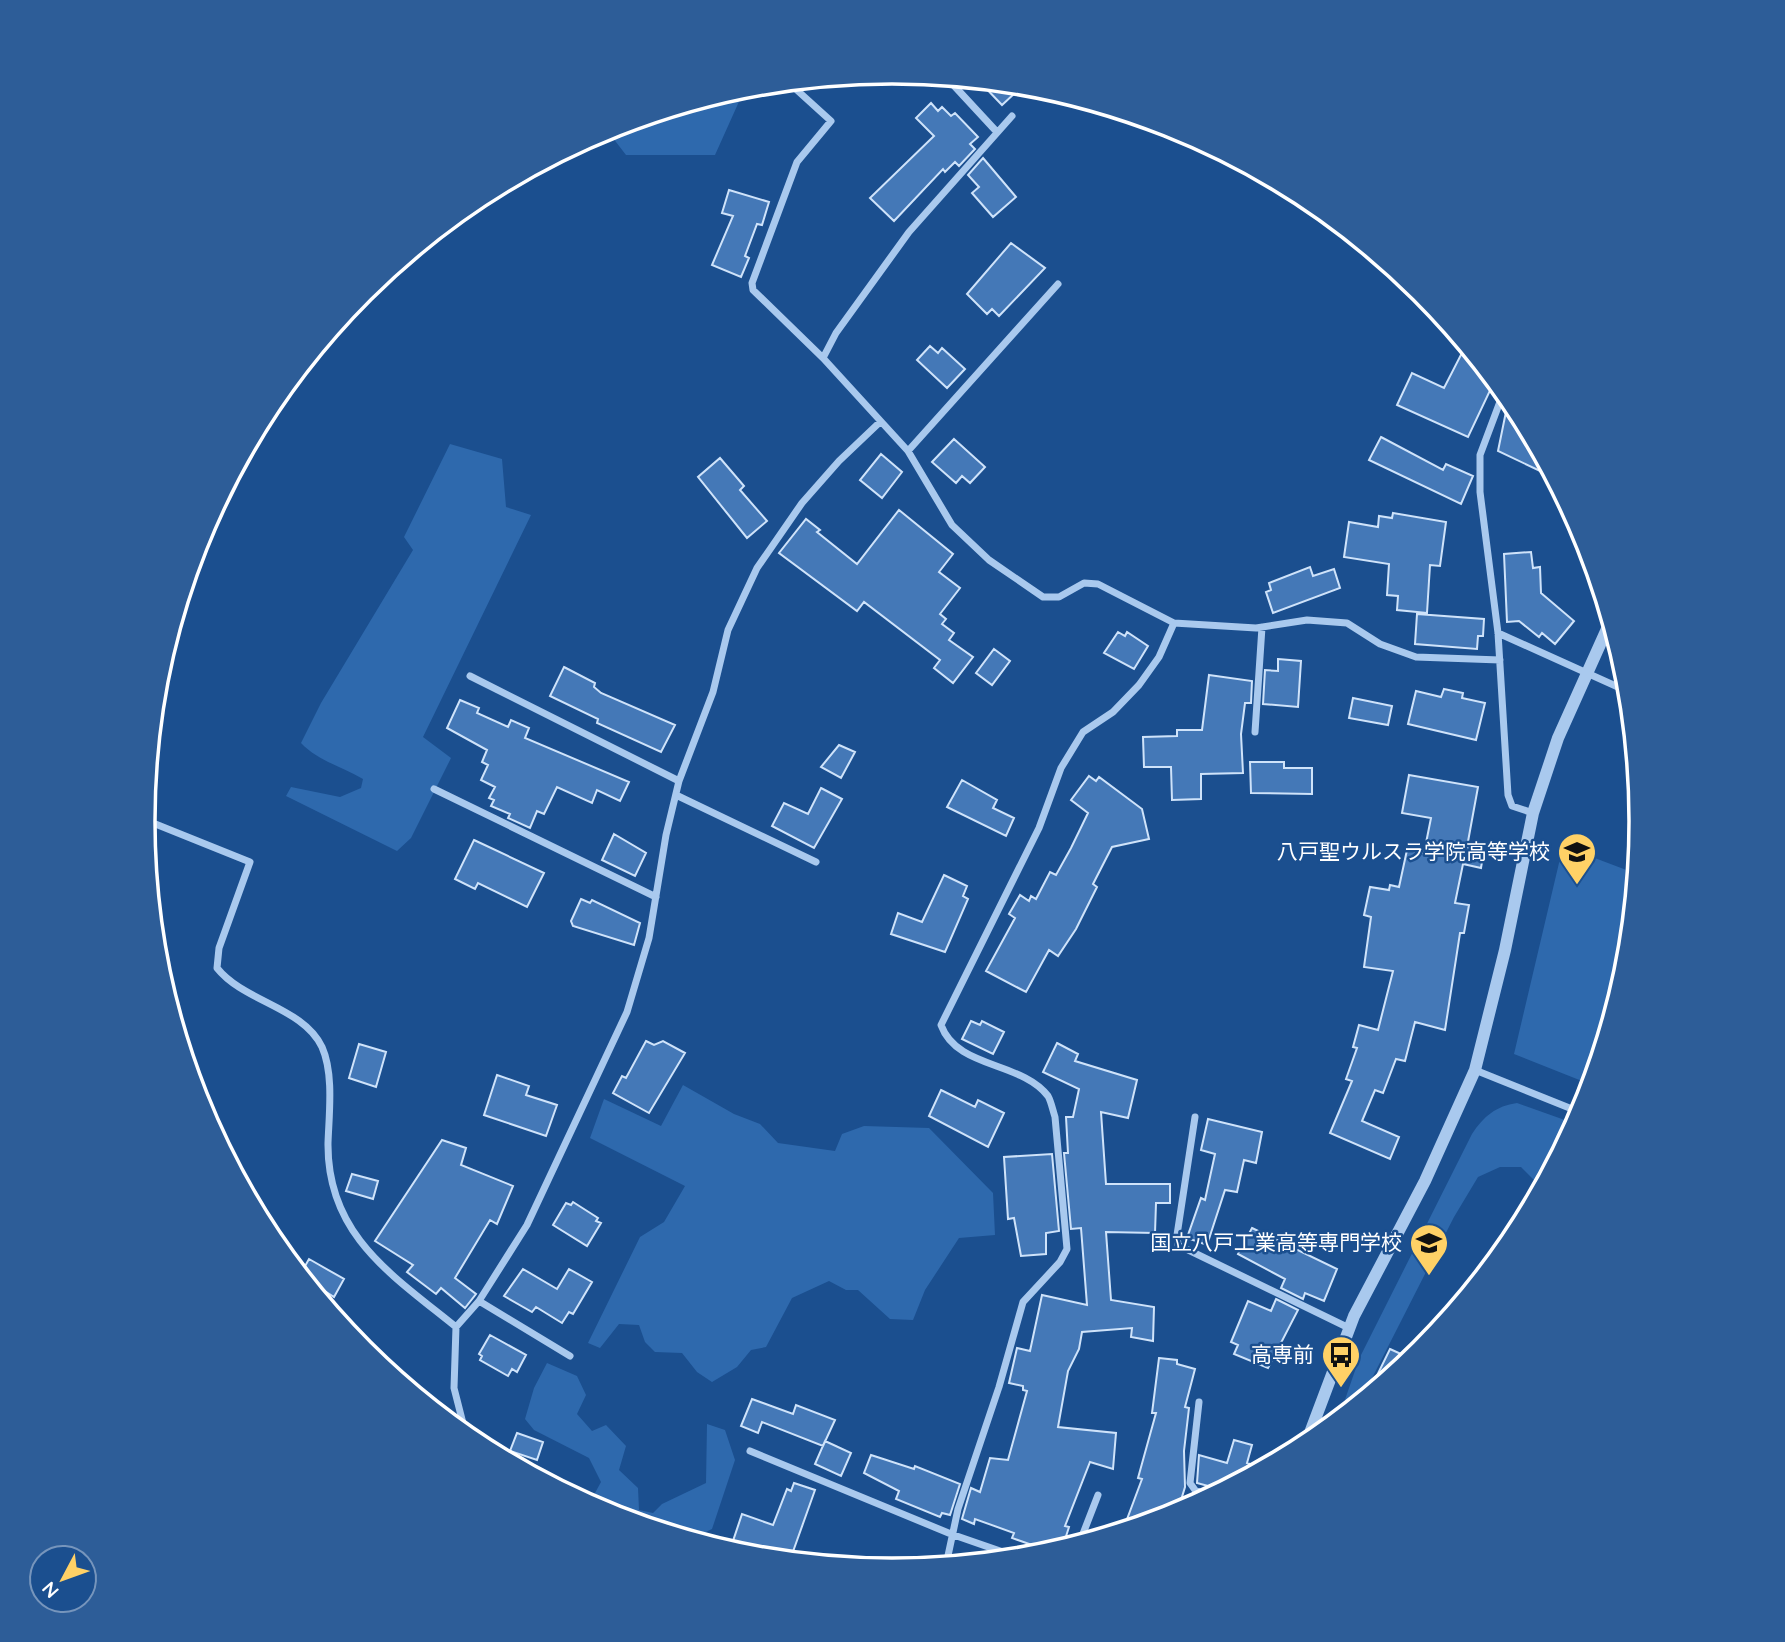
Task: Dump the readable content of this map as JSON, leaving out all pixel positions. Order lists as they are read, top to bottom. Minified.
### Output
{"places":{"school or university":["八戸聖ウルスラ学院高等学校","国立八戸工業高等専門学校"],"bus stop":["高専前"]},"north":"bottom left"}
